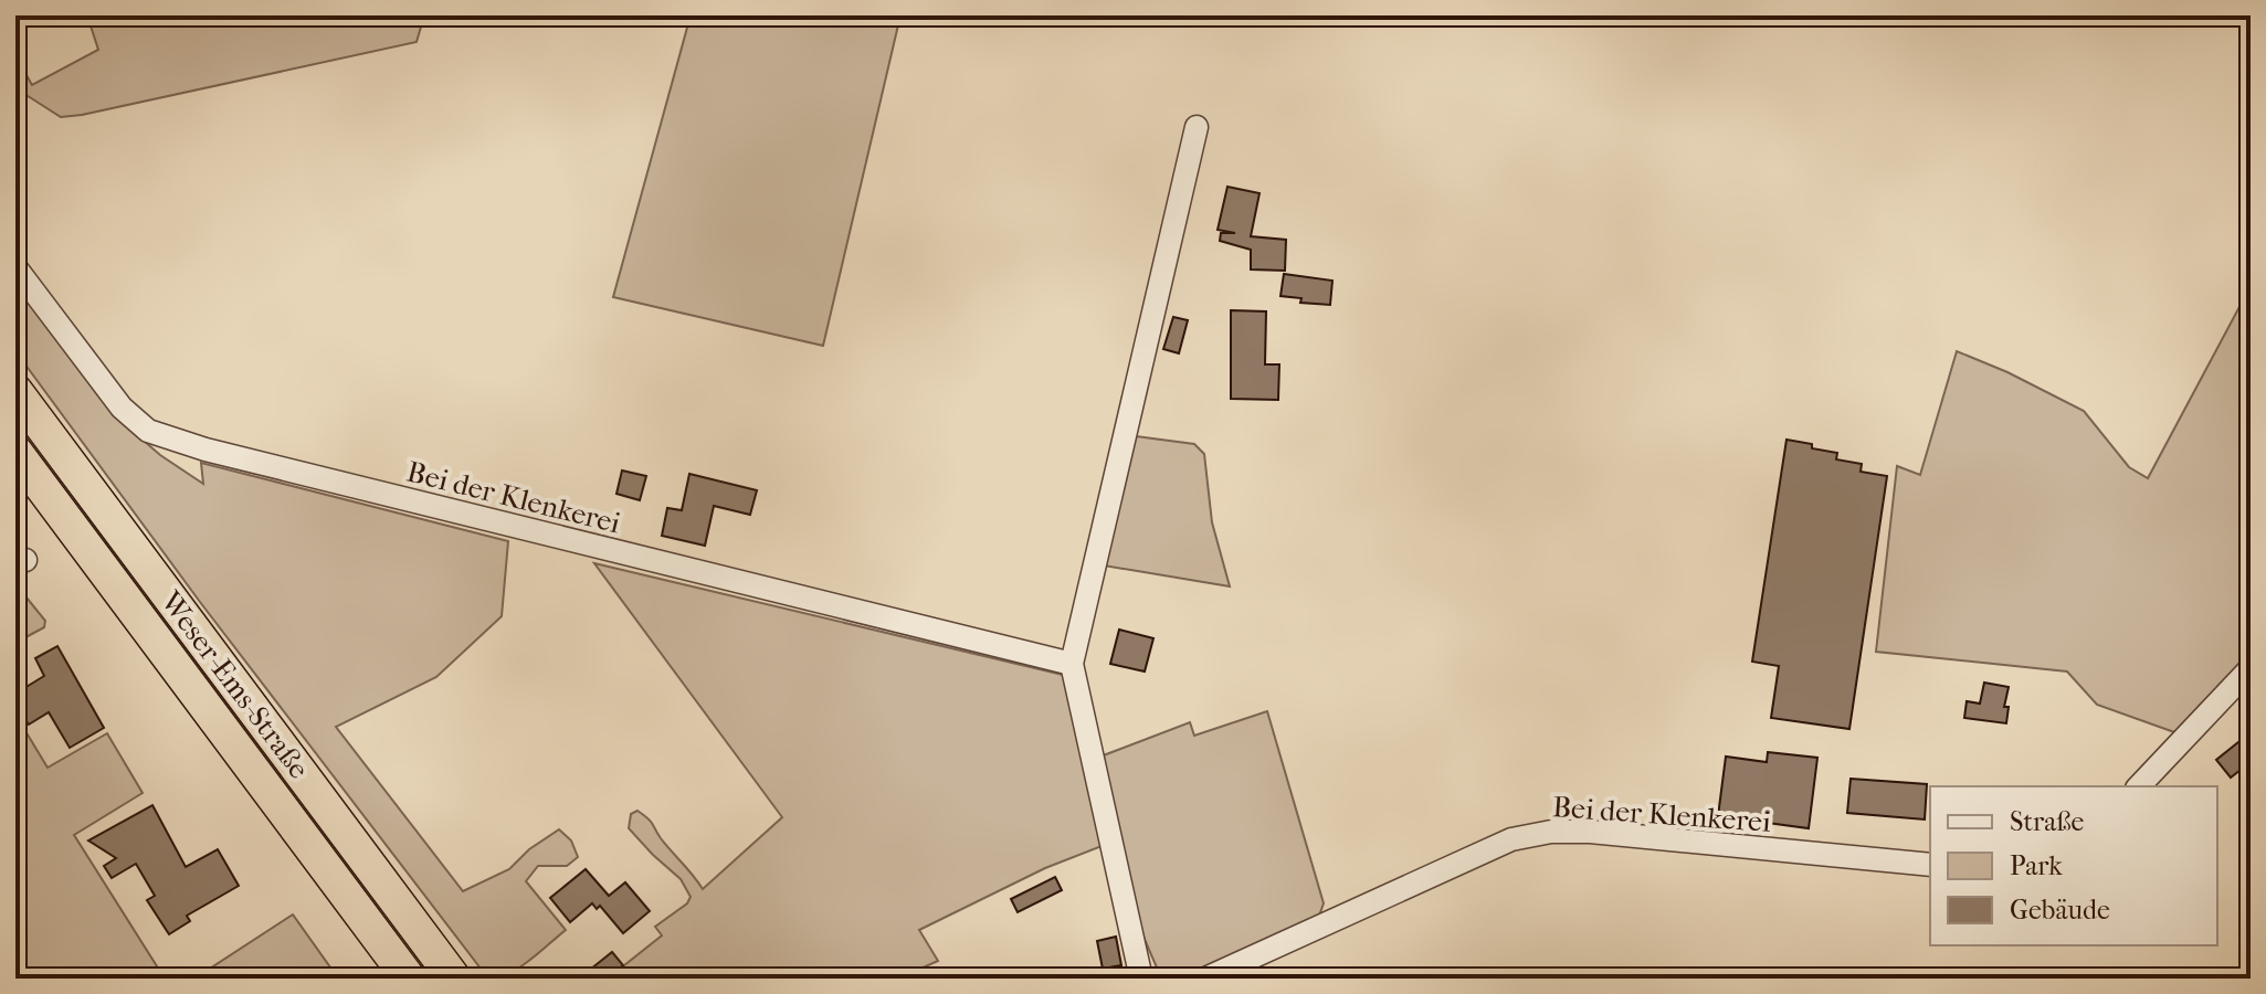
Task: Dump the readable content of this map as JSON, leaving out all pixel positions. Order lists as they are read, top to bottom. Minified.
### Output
{"streets":{"highway":["Weser-Ems-Straße"],"street":["Bei der Klenkerei"]},"legend":["Straße","Park","Gebäude"]}
